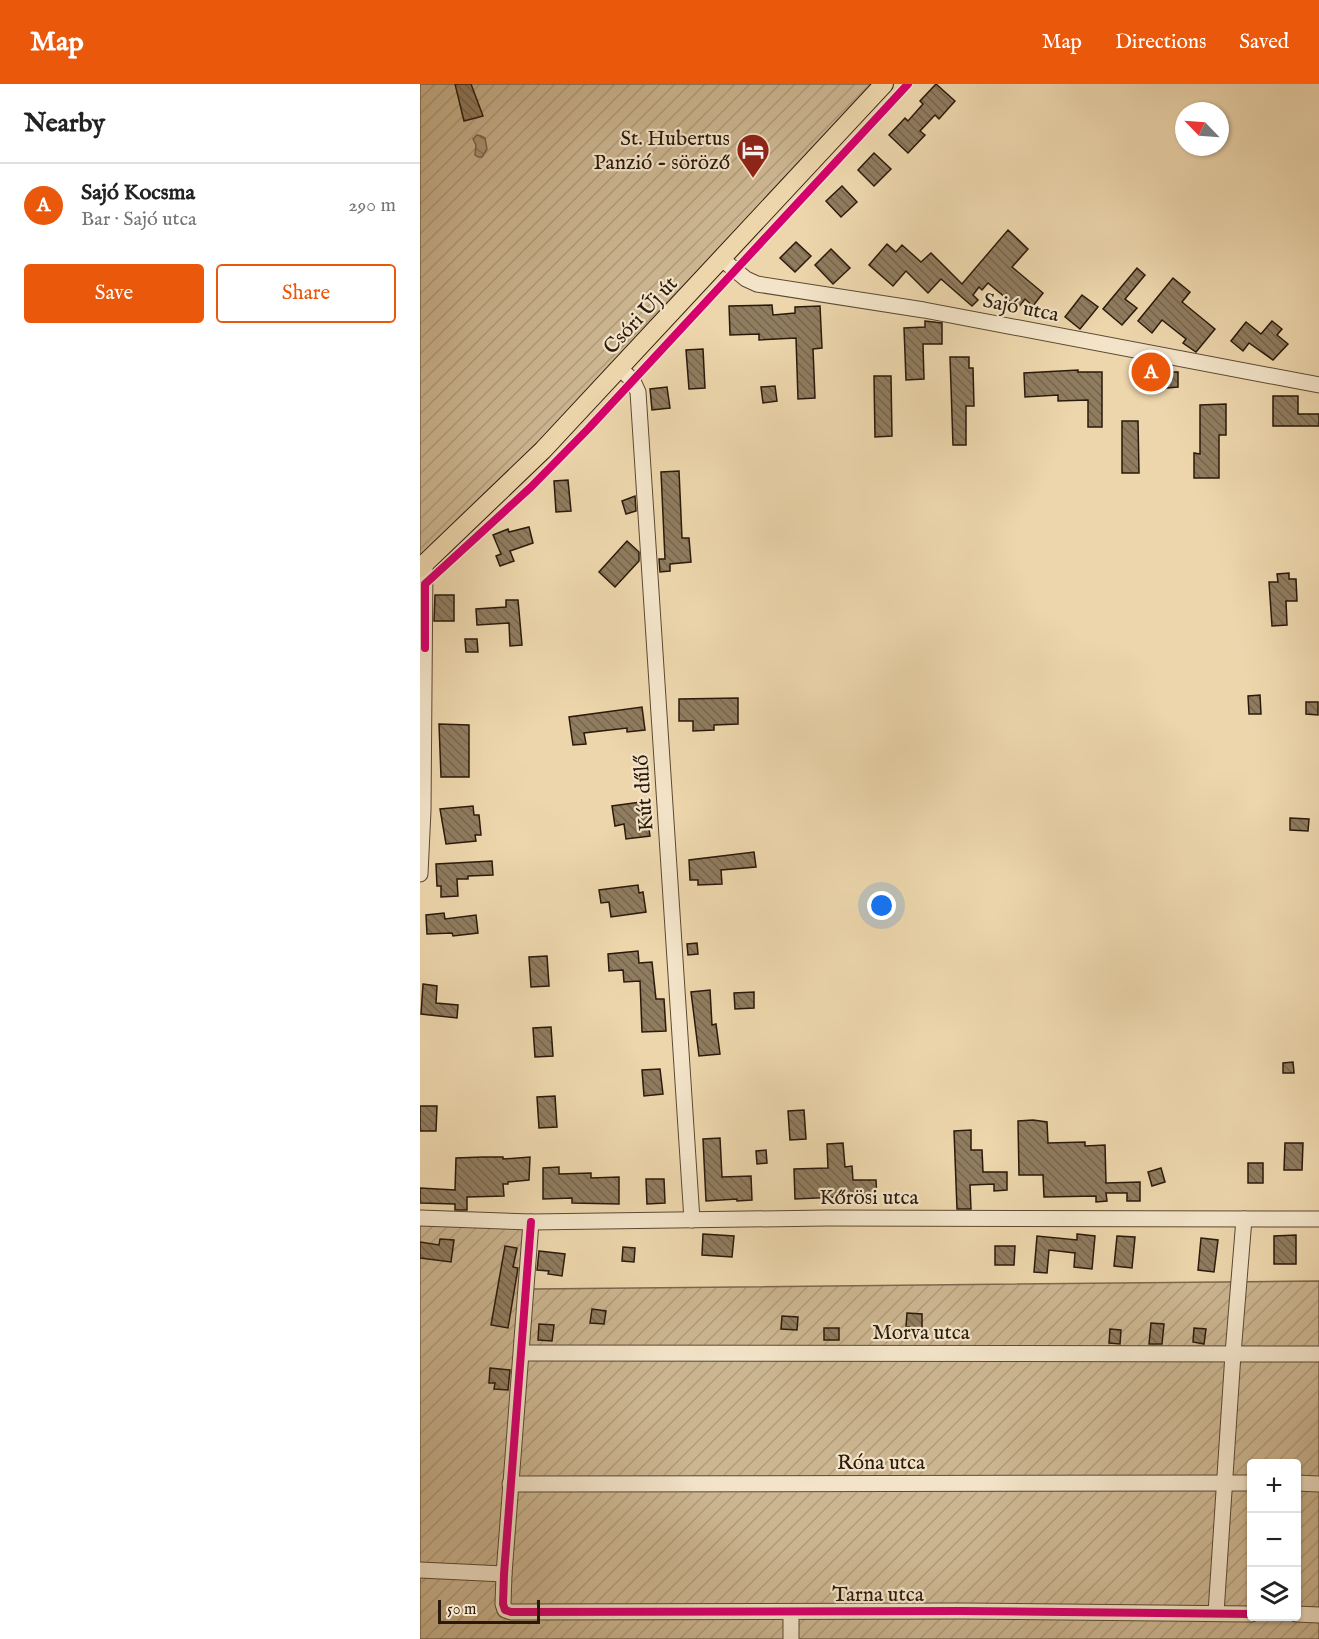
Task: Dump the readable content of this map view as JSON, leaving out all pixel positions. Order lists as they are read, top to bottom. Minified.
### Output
{"streets":{"main road":["Csóri Új út"],"street":["Sajó utca","Kút dűlő","Kőrösi utca","Morva utca","Róna utca","Tarna utca"]},"crossings":[["Sajó utca","Csóri Új út"],["Csóri Új út","Kút dűlő"],["Kút dűlő","Kőrösi utca"]],"places":{"hotel":["St. Hubertus Panzió - söröző"]},"scale_bar":"50 m","north":"top left","page":{"header":"Map","nav":["Map","Directions","Saved"],"heading":"Nearby","list":[{"mark":"A","name":"Sajó Kocsma","note":"Bar · Sajó utca","value":"290 m"}],"buttons":["Save","Share"],"pins":"A","map_buttons":["+","−"],"scale":"50 m"}}
